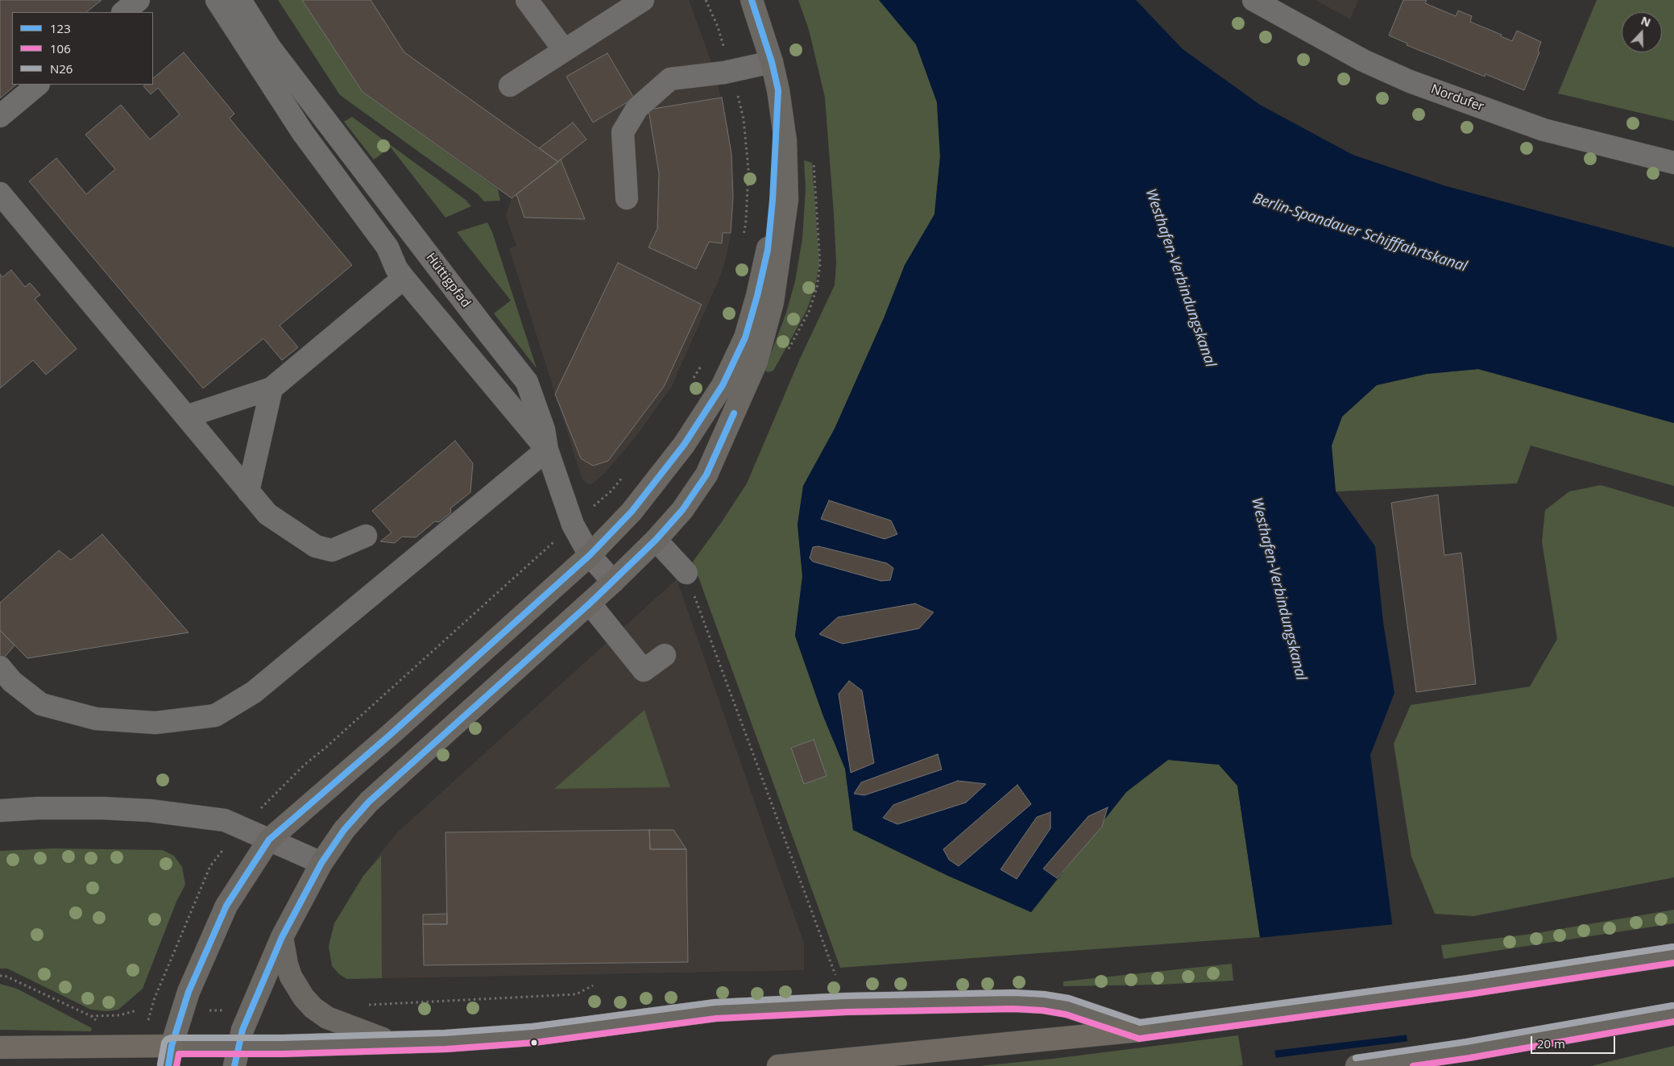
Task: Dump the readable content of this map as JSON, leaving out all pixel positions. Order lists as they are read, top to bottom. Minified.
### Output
{"streets":{"street":["Nordufer","Hüttigpfad"]},"water":["Berlin-Spandauer Schifffahrtskanal","Westhafen-Verbindungskanal"],"lines":["transit line 123","transit line N26","transit line 106"],"legend":["123","106","N26"],"scale_bar":"20 m","north":"top"}
